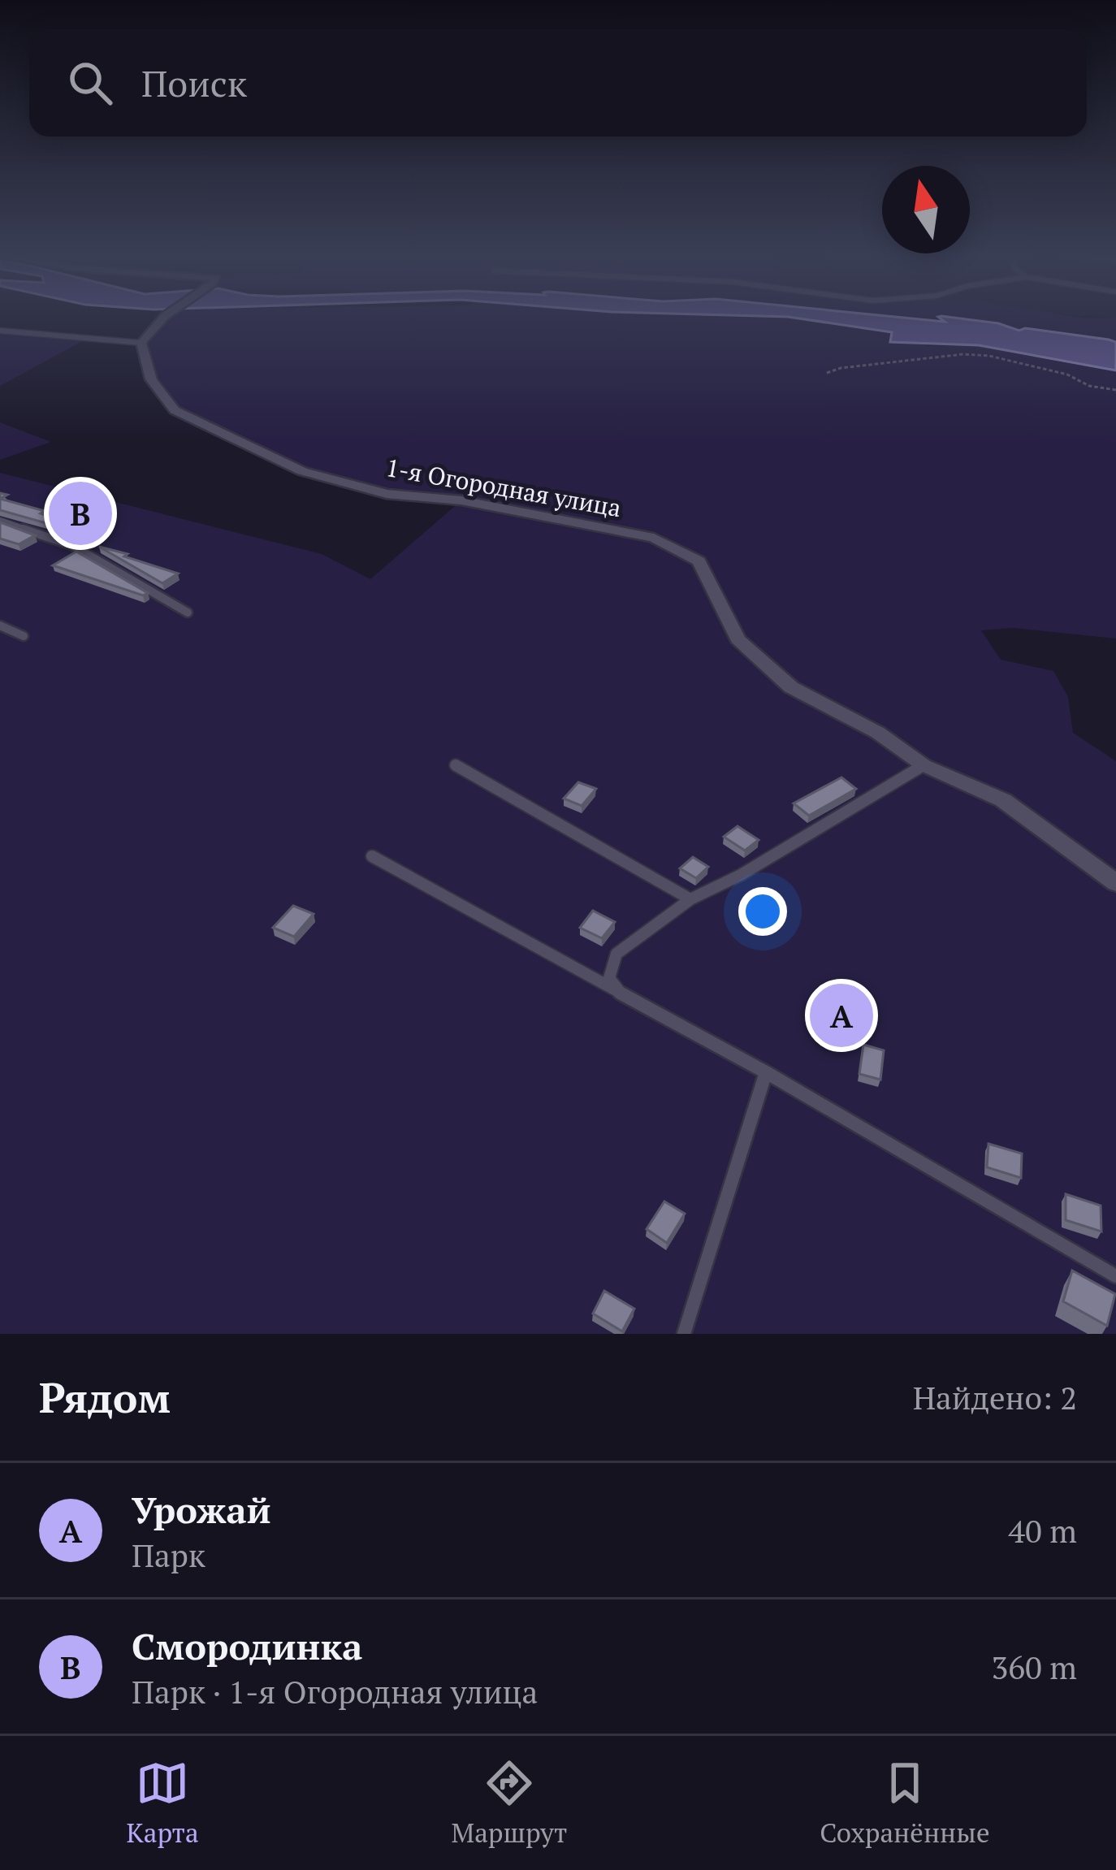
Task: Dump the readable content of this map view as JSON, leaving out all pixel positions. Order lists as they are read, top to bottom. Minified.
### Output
{"streets":{"street":["1-я Огородная улица"]},"north":"top","page":{"search":"Поиск","pins":["B","A"],"heading":["Рядом","Найдено: 2"],"list":[{"mark":"A","name":"Урожай","note":"Парк","value":"40 m"},{"mark":"B","name":"Смородинка","note":"Парк · 1-я Огородная улица","value":"360 m"}],"nav":["Карта","Маршрут","Сохранённые"]}}
